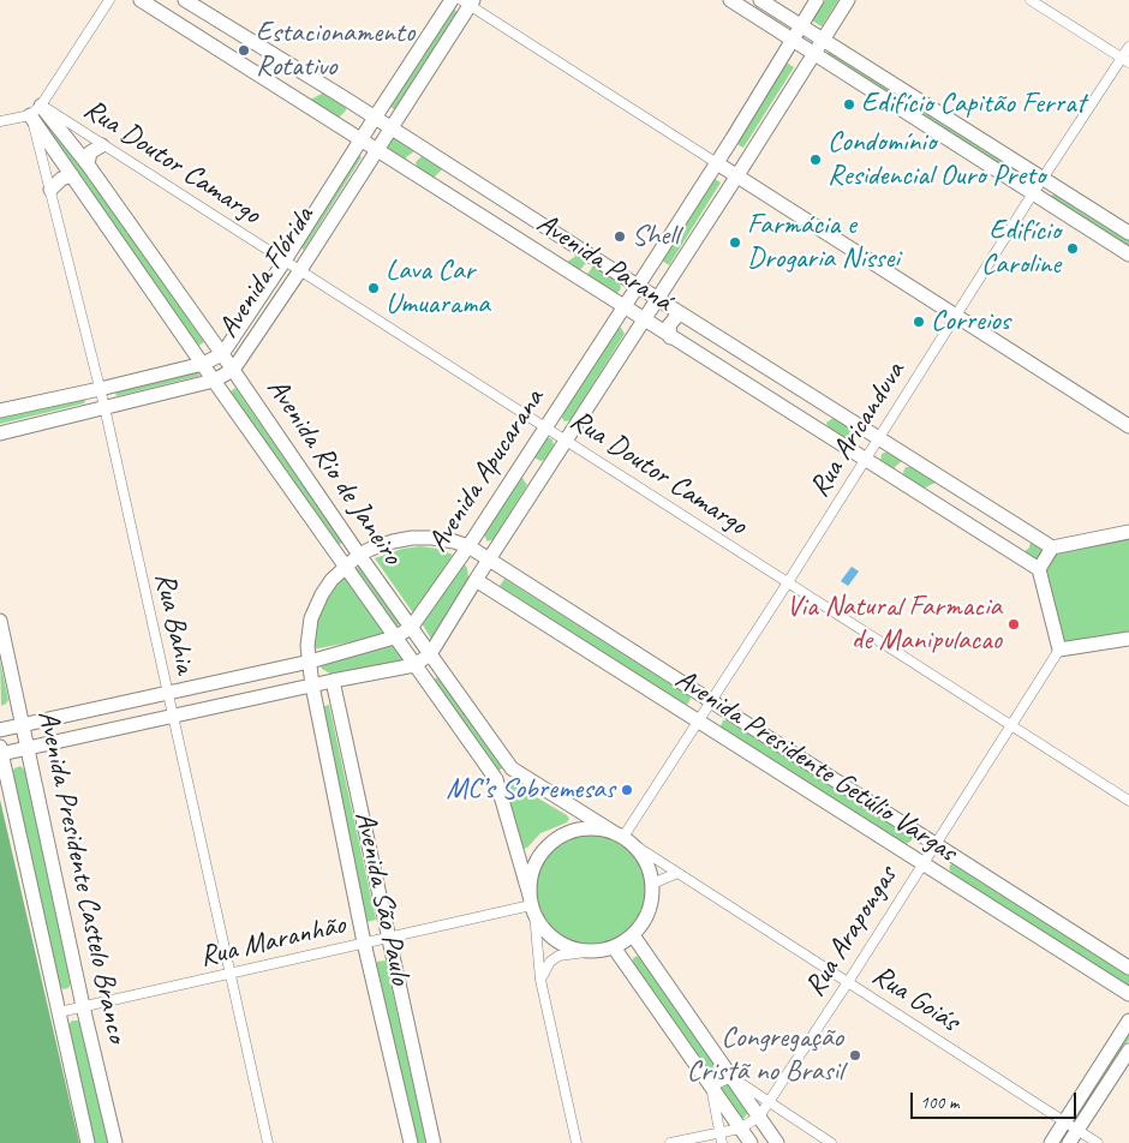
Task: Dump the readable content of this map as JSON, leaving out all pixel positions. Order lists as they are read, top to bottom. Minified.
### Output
{"streets":{"street":["Rua Doutor Camargo","Avenida Paraná","Avenida Flórida","Rua Aricanduva","Avenida Apucarana","Avenida Rio de Janeiro","Rua Bahia","Avenida Presidente Getúlio Vargas","Avenida Presidente Castelo Branco","Avenida São Paulo","Rua Arapongas","Rua Maranhão","Rua Goiás"]},"crossings":[["Rua Doutor Camargo","Avenida Flórida"],["Rua Doutor Camargo","Rua Aricanduva"],["Rua Doutor Camargo","Avenida Apucarana"],["Rua Doutor Camargo","Avenida Rio de Janeiro"],["Rua Doutor Camargo","Rua Arapongas"],["Avenida Paraná","Avenida Flórida"],["Avenida Paraná","Rua Aricanduva"],["Avenida Paraná","Avenida Apucarana"],["Avenida Flórida","Avenida Rio de Janeiro"],["Avenida Flórida","Rua Bahia"],["Rua Aricanduva","Avenida Rio de Janeiro"],["Rua Aricanduva","Avenida Presidente Getúlio Vargas"],["Rua Aricanduva","Rua Maranhão"],["Rua Aricanduva","Rua Goiás"],["Avenida Apucarana","Avenida Rio de Janeiro"],["Avenida Apucarana","Rua Bahia"],["Avenida Apucarana","Avenida Presidente Getúlio Vargas"],["Avenida Apucarana","Avenida Presidente Castelo Branco"],["Avenida Apucarana","Avenida São Paulo"],["Avenida Rio de Janeiro","Rua Bahia"],["Avenida Rio de Janeiro","Avenida São Paulo"],["Avenida Rio de Janeiro","Rua Maranhão"],["Avenida Rio de Janeiro","Rua Goiás"],["Rua Bahia","Rua Maranhão"],["Avenida Presidente Getúlio Vargas","Avenida São Paulo"],["Avenida Presidente Getúlio Vargas","Rua Arapongas"],["Avenida Presidente Castelo Branco","Rua Maranhão"],["Avenida São Paulo","Rua Maranhão"],["Rua Arapongas","Rua Goiás"],["Rua Maranhão","Rua Goiás"]],"places":["Estacionamento Rotativo","Edifício Capitão Ferrat","Condomínio Residencial Ouro Preto","Shell","Farmácia e Drogaria Nissei","Edifício Caroline","Lava Car Umuarama","Correios","Via Natural Farmacia de Manipulacao","MC’s Sobremesas","Congregação Cristã no Brasil"],"scale_bar":"100 m"}
